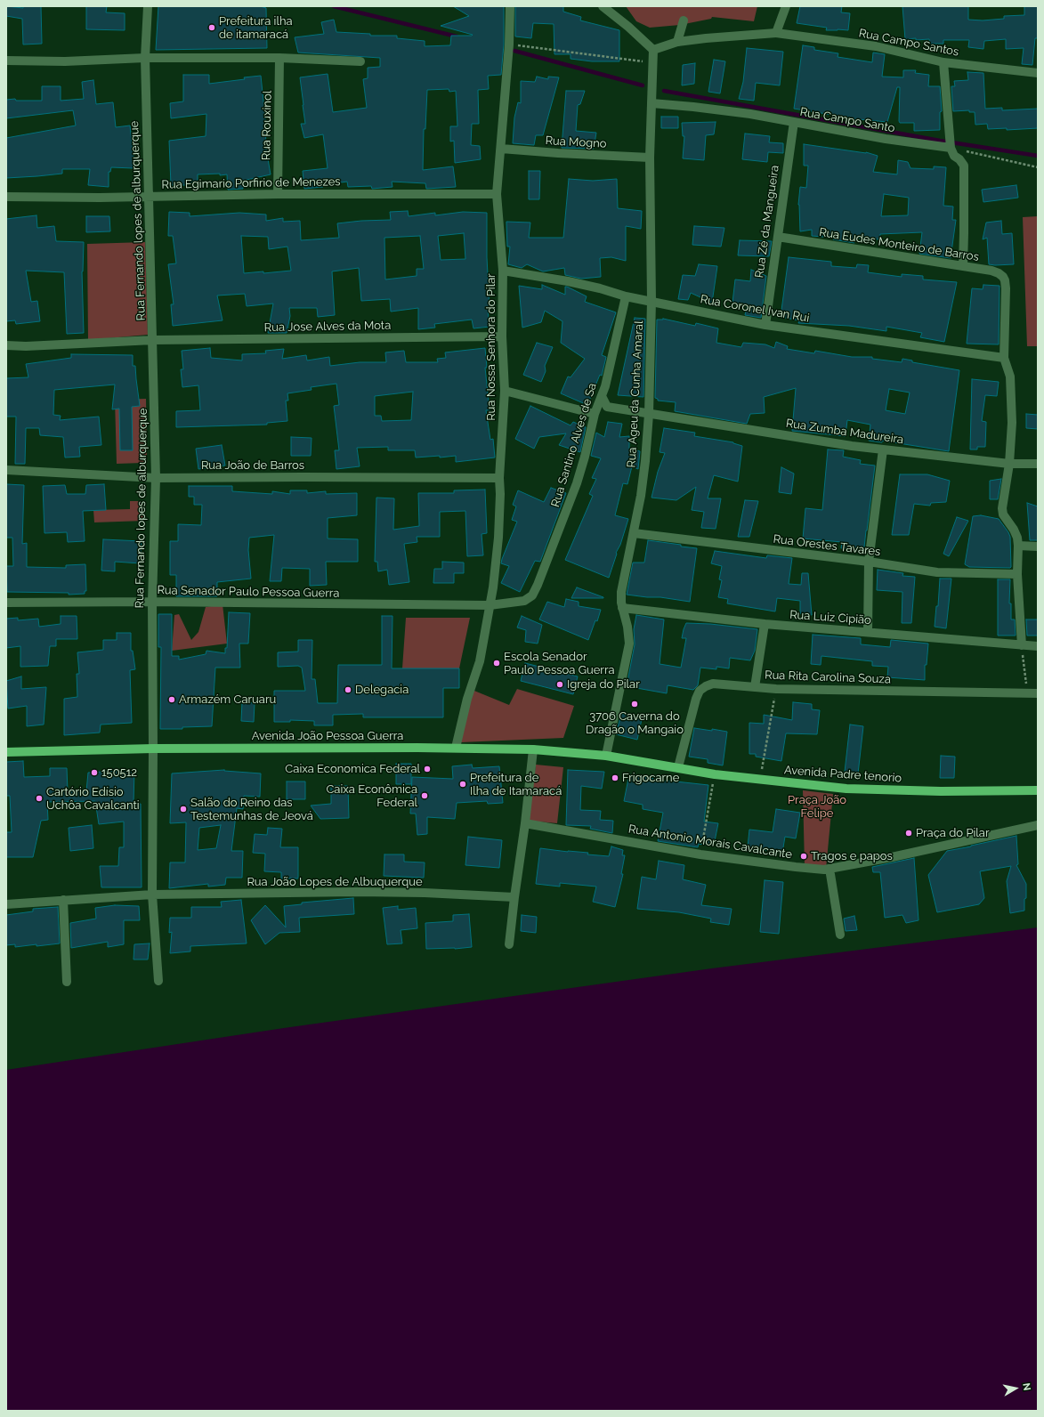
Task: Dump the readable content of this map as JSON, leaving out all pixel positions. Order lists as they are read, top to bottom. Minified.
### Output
{"streets":{"main road":["Avenida João Pessoa Guerra","Avenida Padre tenorio"],"street":["Rua Campo Santos","Rua Campo Santo","Rua Rouxinol","Rua Mogno","Rua Egimario Porfirio de Menezes","Rua Fernando lopes de alburquerque","Rua Zé da Mangueira","Rua Eudes Monteiro de Barros","Rua Coronel Ivan Rui","Rua Jose Alves da Mota","Rua Nossa Senhora do Pilar","Rua Ageu da Cunha Amaral","Rua Zumba Madureira","Rua Santino Alves de Sa","Rua João de Barros","Rua Orestes Tavares","Rua Senador Paulo Pessoa Guerra","Rua Luiz Cipião","Rua Rita Carolina Souza","Rua Antonio Morais Cavalcante","Rua João Lopes de Albuquerque"]},"crossings":[["Rua Campo Santo","Rua Zé da Mangueira"],["Rua Campo Santo","Rua Ageu da Cunha Amaral"],["Rua Rouxinol","Rua Egimario Porfirio de Menezes"],["Rua Mogno","Rua Nossa Senhora do Pilar"],["Rua Mogno","Rua Ageu da Cunha Amaral"],["Rua Egimario Porfirio de Menezes","Rua Fernando lopes de alburquerque"],["Rua Egimario Porfirio de Menezes","Rua Nossa Senhora do Pilar"],["Rua Fernando lopes de alburquerque","Rua Jose Alves da Mota"],["Rua Fernando lopes de alburquerque","Rua João de Barros"],["Rua Fernando lopes de alburquerque","Rua Senador Paulo Pessoa Guerra"],["Rua Fernando lopes de alburquerque","Avenida João Pessoa Guerra"],["Rua Fernando lopes de alburquerque","Rua João Lopes de Albuquerque"],["Rua Zé da Mangueira","Rua Eudes Monteiro de Barros"],["Rua Zé da Mangueira","Rua Coronel Ivan Rui"],["Rua Eudes Monteiro de Barros","Rua Coronel Ivan Rui"],["Rua Coronel Ivan Rui","Rua Nossa Senhora do Pilar"],["Rua Coronel Ivan Rui","Rua Ageu da Cunha Amaral"],["Rua Coronel Ivan Rui","Rua Santino Alves de Sa"],["Rua Jose Alves da Mota","Rua Nossa Senhora do Pilar"],["Rua Nossa Senhora do Pilar","Rua Santino Alves de Sa"],["Rua Nossa Senhora do Pilar","Rua João de Barros"],["Rua Nossa Senhora do Pilar","Rua Senador Paulo Pessoa Guerra"],["Rua Nossa Senhora do Pilar","Avenida João Pessoa Guerra"],["Rua Ageu da Cunha Amaral","Rua Zumba Madureira"],["Rua Ageu da Cunha Amaral","Rua Orestes Tavares"],["Rua Ageu da Cunha Amaral","Rua Luiz Cipião"],["Rua Ageu da Cunha Amaral","Avenida João Pessoa Guerra"],["Rua Zumba Madureira","Rua Santino Alves de Sa"],["Rua Santino Alves de Sa","Rua Senador Paulo Pessoa Guerra"],["Rua Rita Carolina Souza","Avenida Padre tenorio"],["Avenida João Pessoa Guerra","Avenida Padre tenorio"]],"parks":["Praça João Felipe"],"places":["Prefeitura ilha de itamaracá","Escola Senador Paulo Pessoa Guerra","Igreja do Pilar","Delegacia","Armazém Caruaru","3706 Caverna do Dragão o Mangaio","Caixa Economica Federal","150512","Frigocarne","Prefeitura de Ilha de Itamaracá","Caixa Econômica Federal","Cartório Edísio Uchôa Cavalcanti","Salão do Reino das Testemunhas de Jeová","Praça do Pilar","Tragos e papos"],"north":"right"}
